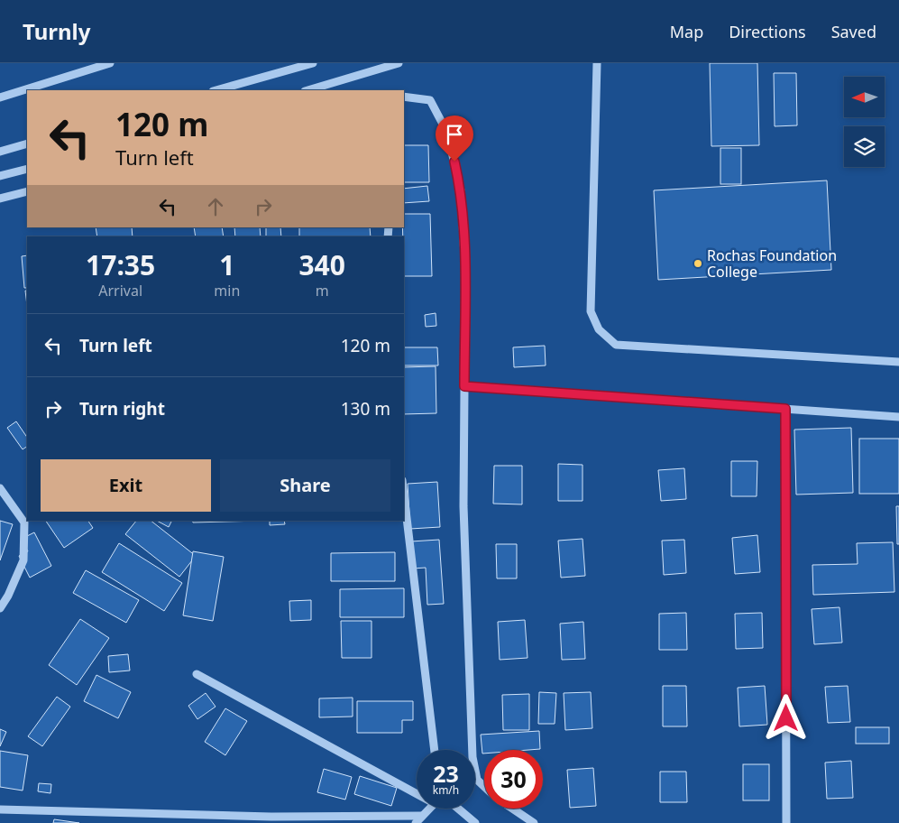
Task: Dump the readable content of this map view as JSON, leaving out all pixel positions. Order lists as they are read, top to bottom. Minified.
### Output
{"places":["Rochas Foundation College"],"north":"left","page":{"header":"Turnly","nav":["Map","Directions","Saved"],"turn":["120 m","Turn left"],"eta":["17:35","Arrival","1","min","340","m"],"list":[{"name":"Turn left","value":"120 m"},{"name":"Turn right","value":"130 m"}],"buttons":["Exit","Share"],"speed":"23 km/h","limit":"30"}}
